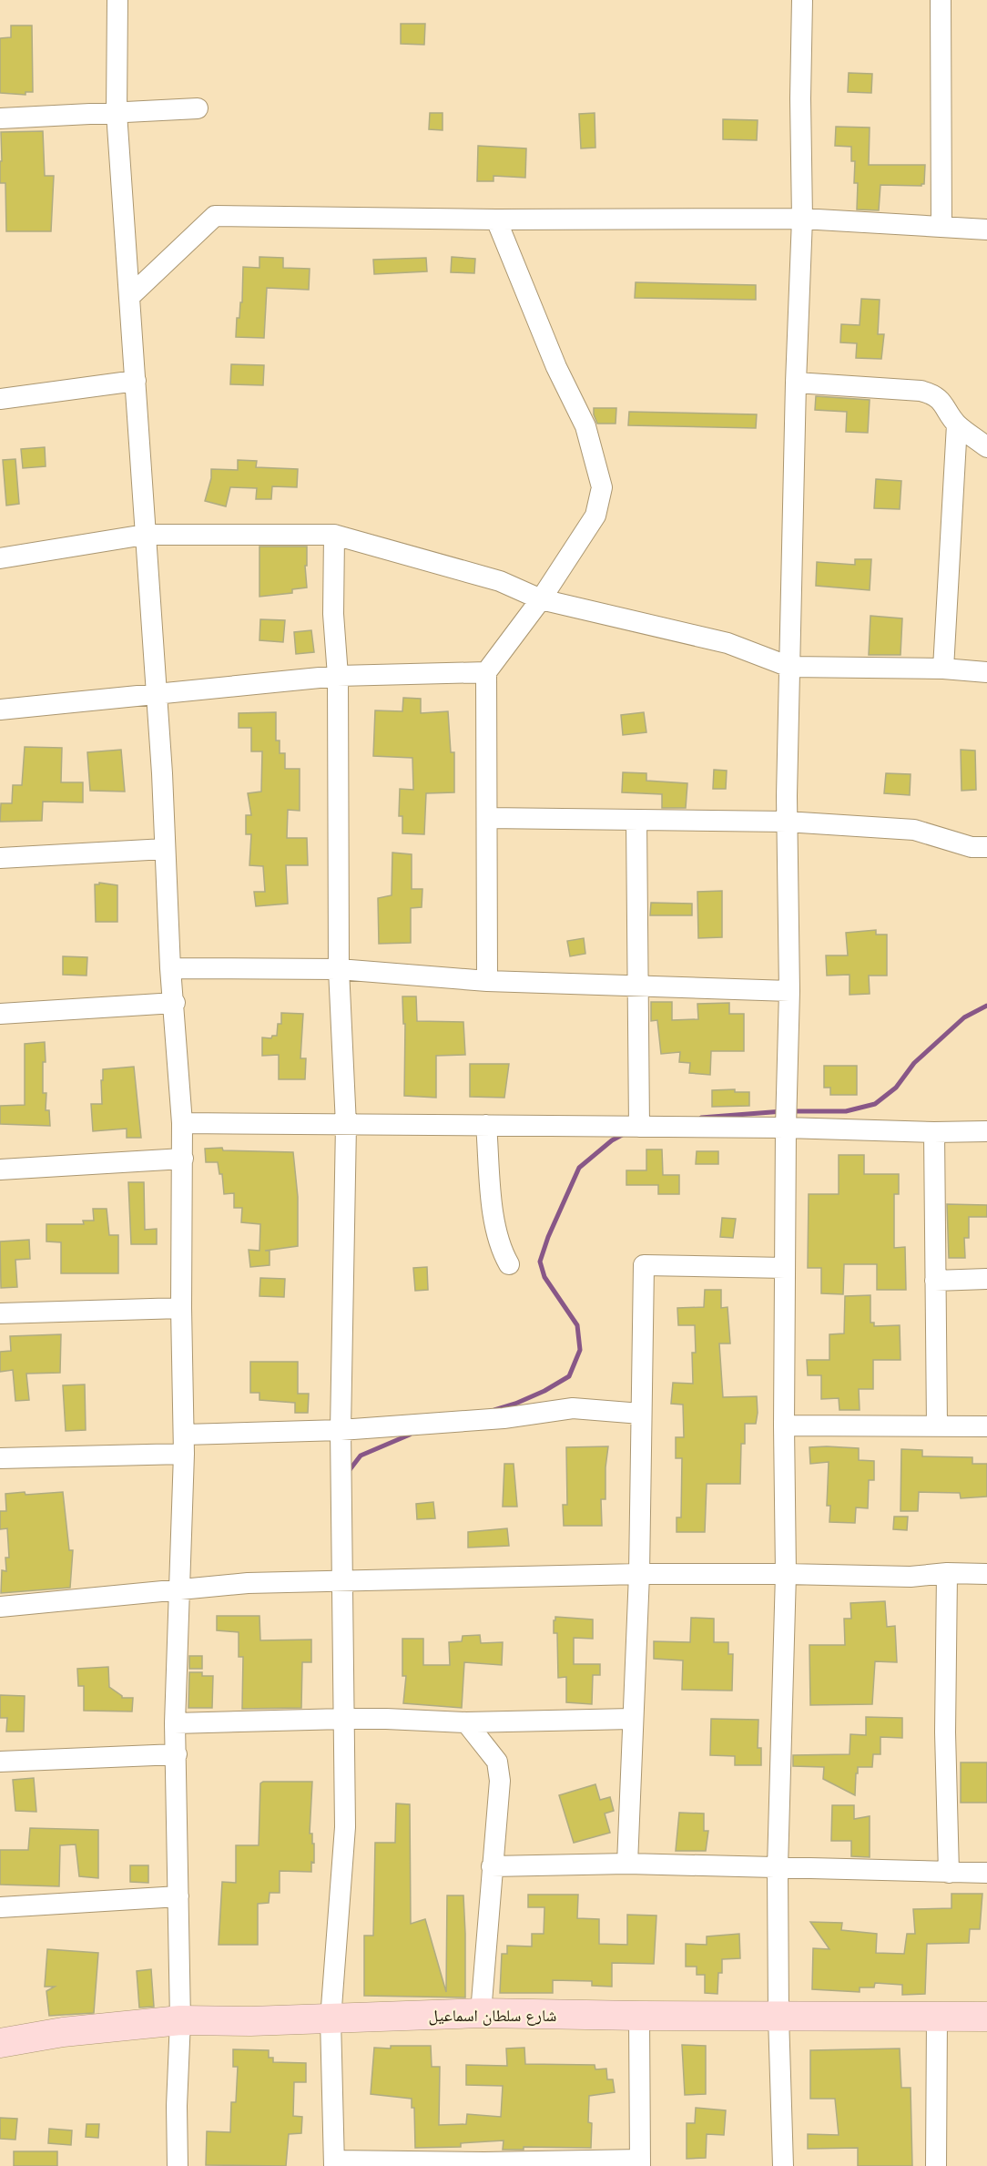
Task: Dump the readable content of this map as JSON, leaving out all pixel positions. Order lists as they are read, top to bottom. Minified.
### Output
{"streets":{"street":["شارع سلطان اسماعيل"]}}
